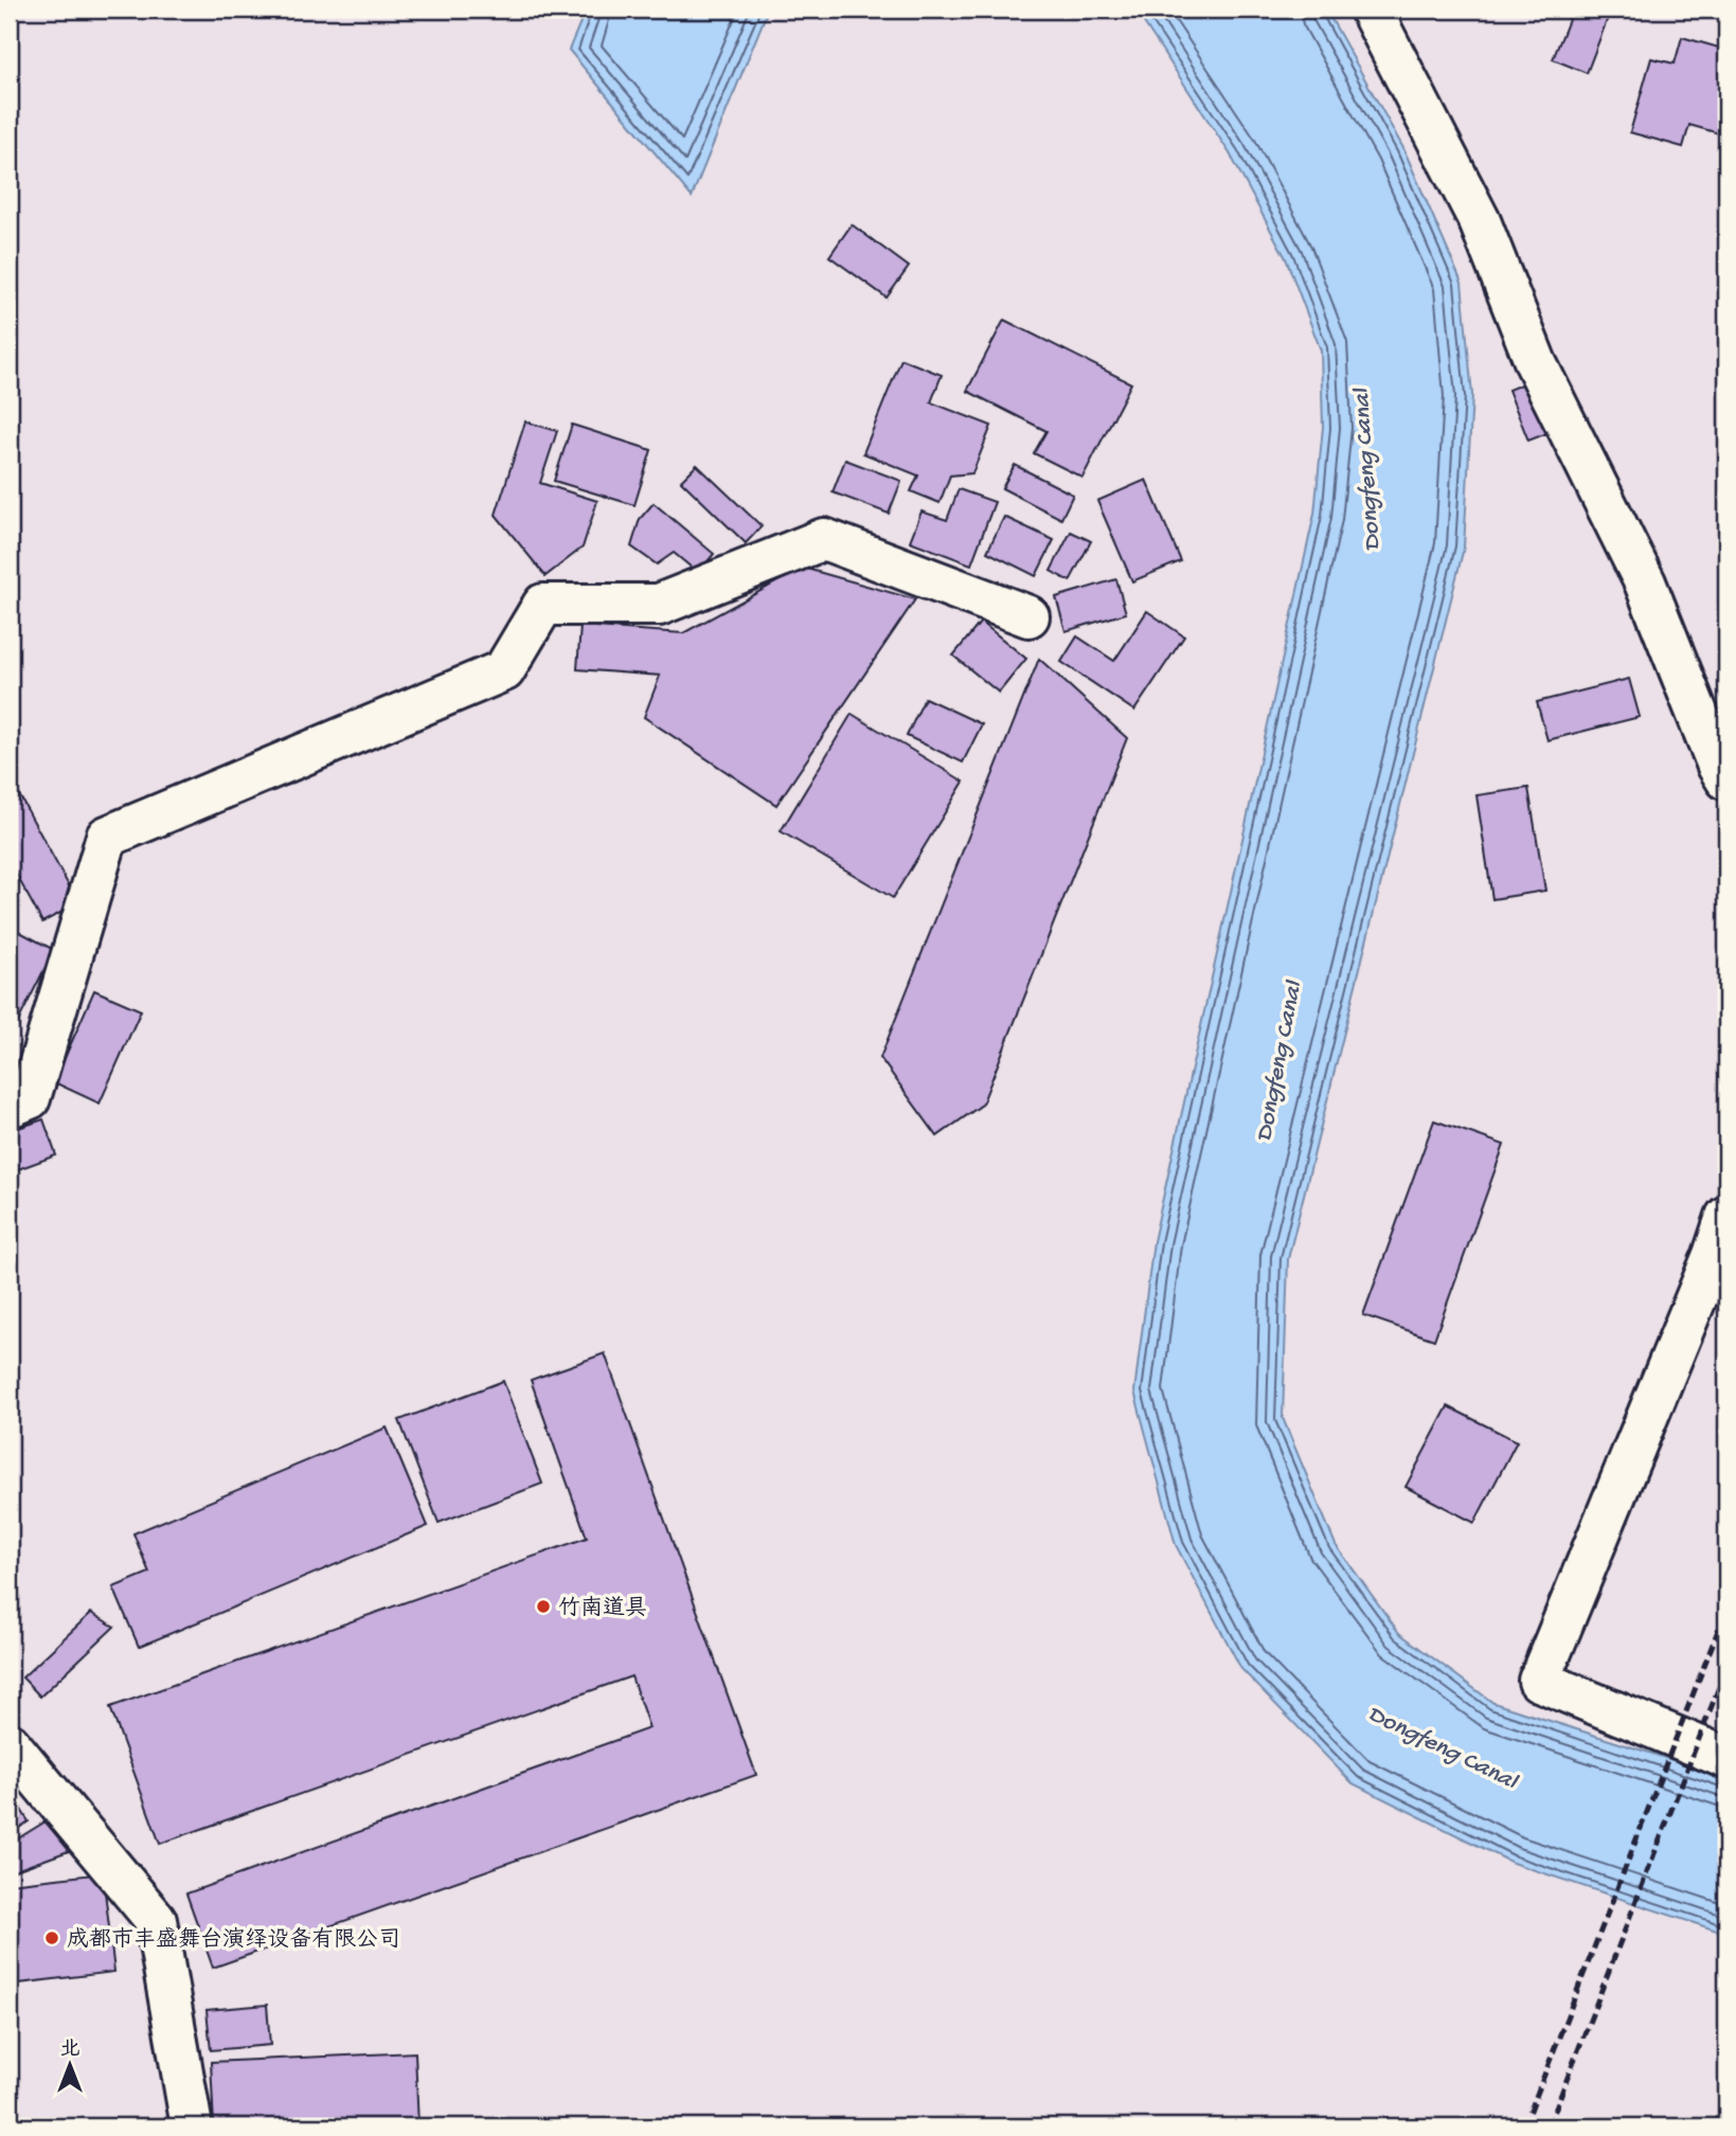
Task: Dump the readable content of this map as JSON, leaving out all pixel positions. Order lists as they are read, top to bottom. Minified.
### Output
{"water":["Dongfeng Canal"],"places":["竹南道具","成都市丰盛舞台演绎设备有限公司"],"north":"top"}
